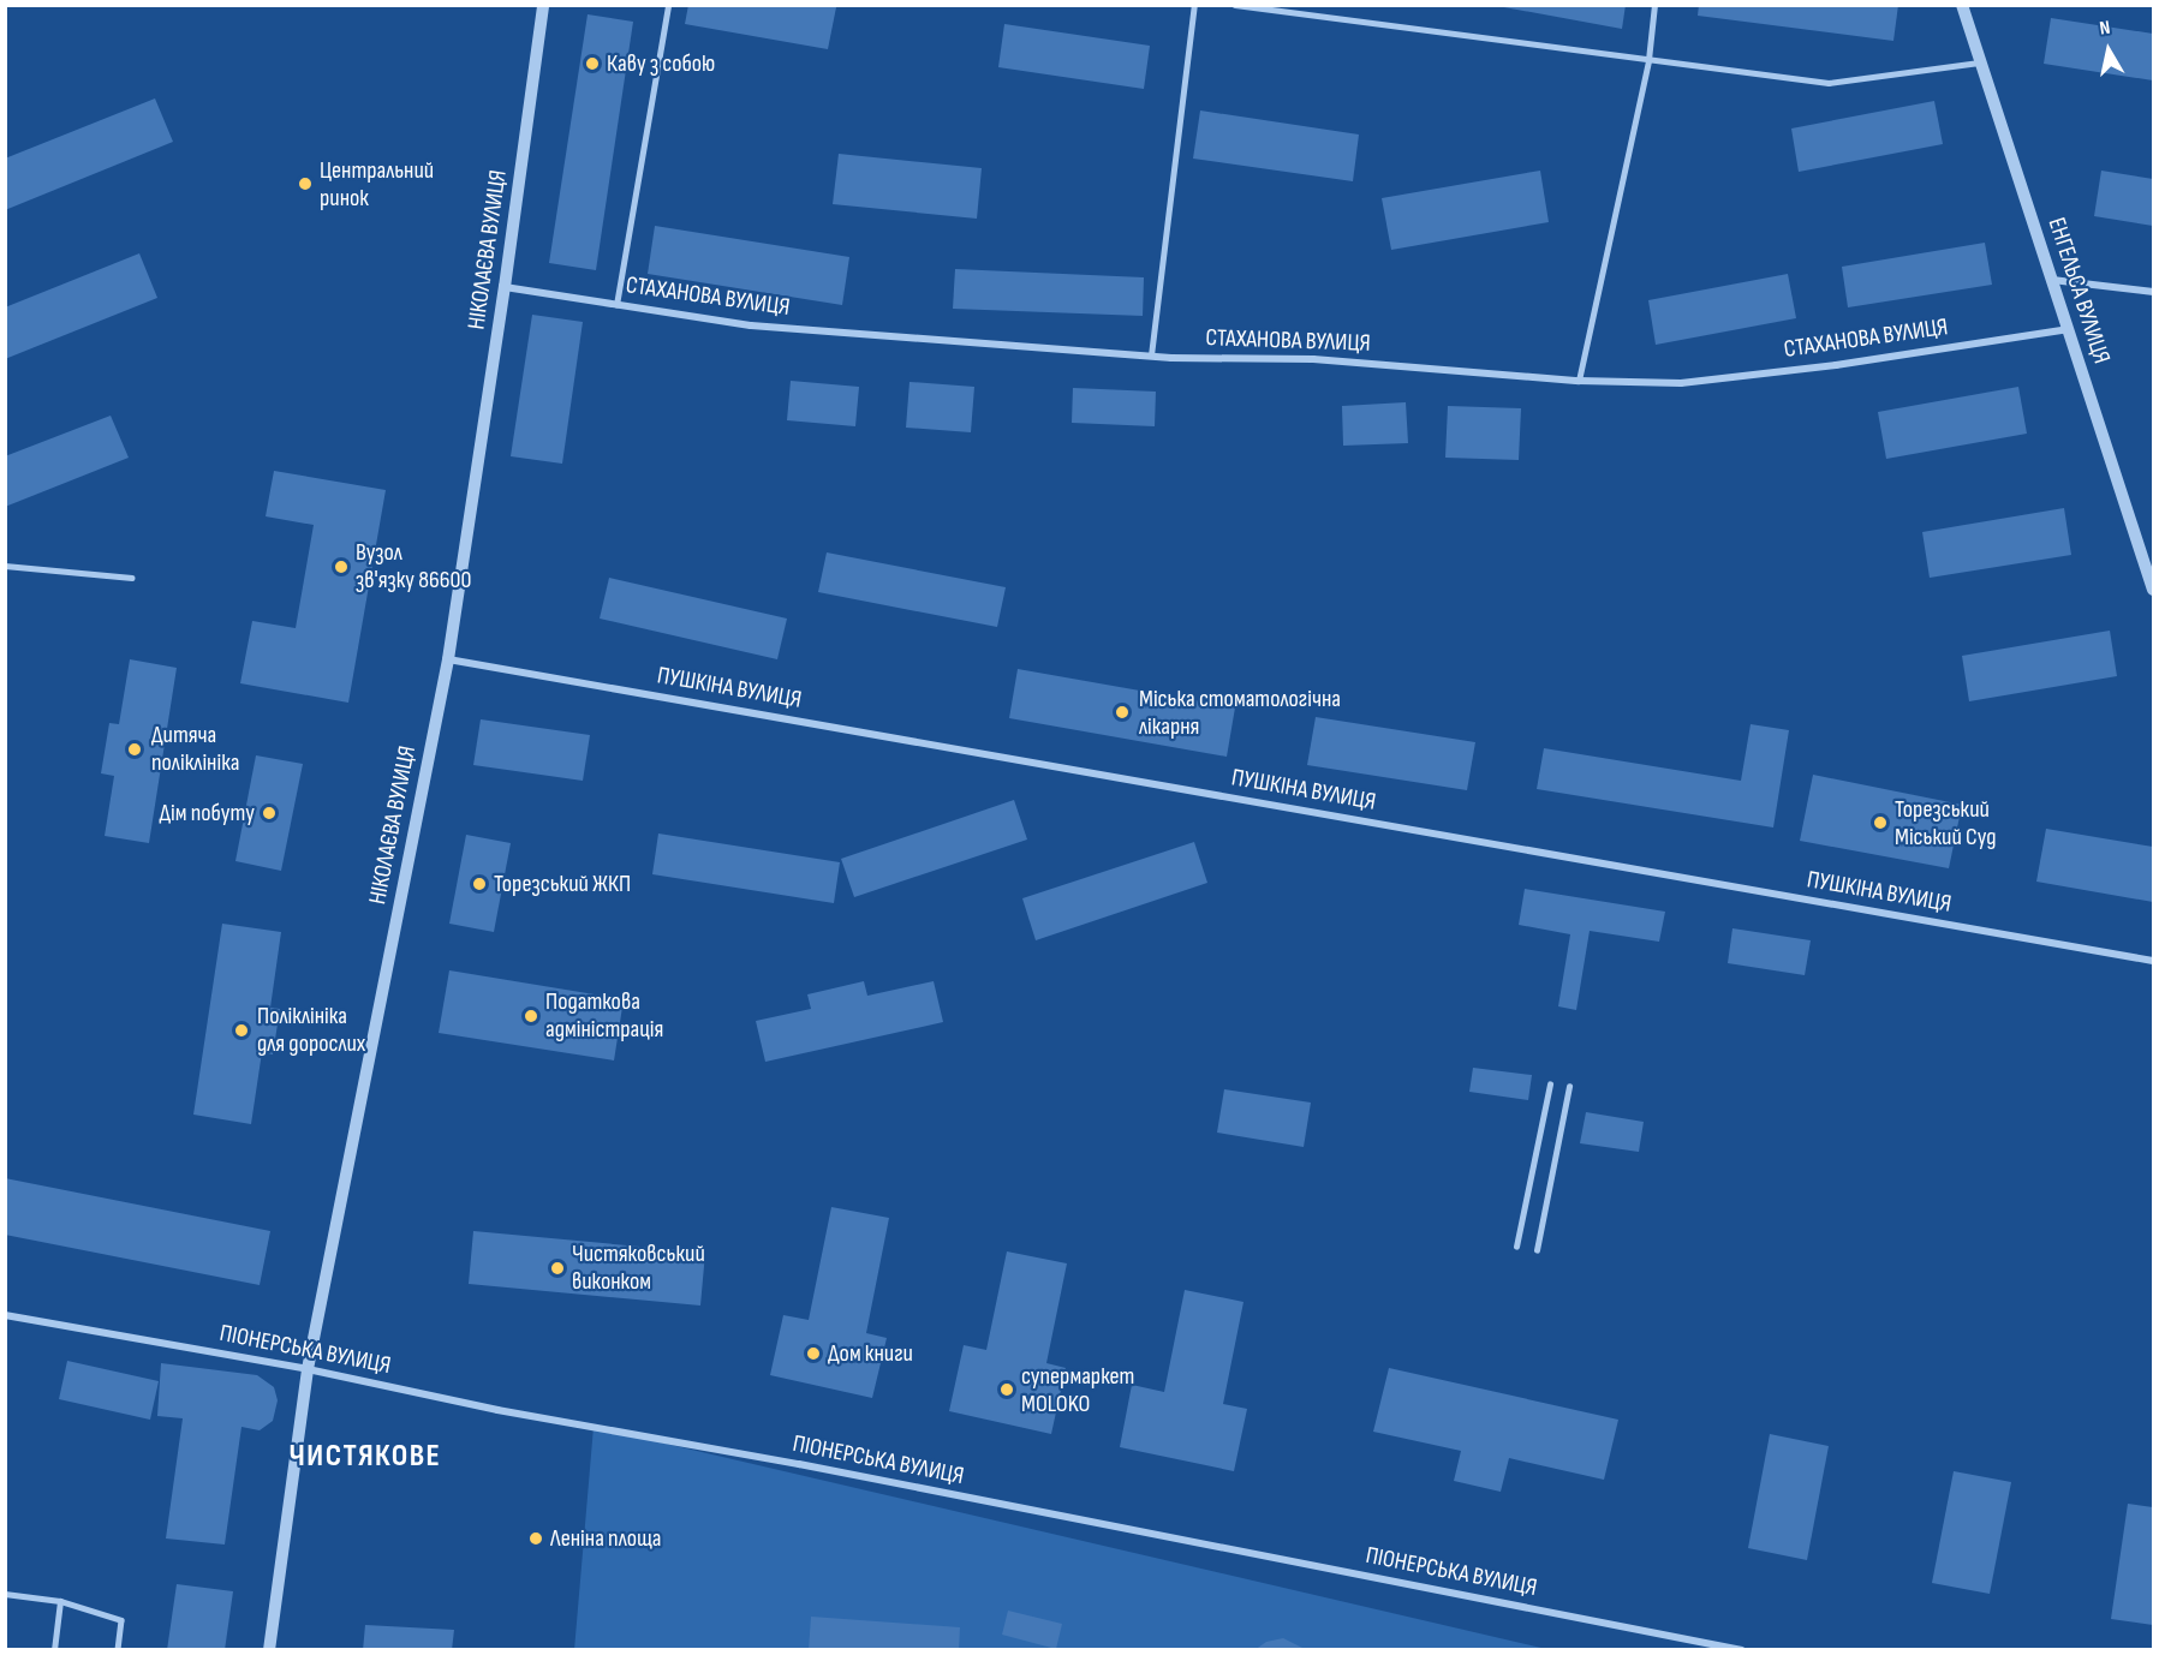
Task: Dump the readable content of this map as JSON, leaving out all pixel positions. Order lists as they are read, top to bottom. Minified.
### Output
{"streets":{"street":["НІКОЛАЄВА ВУЛИЦЯ","ЕНГЕЛЬСА ВУЛИЦЯ","СТАХАНОВА ВУЛИЦЯ","ПУШКІНА ВУЛИЦЯ","ПІОНЕРСЬКА ВУЛИЦЯ"]},"crossings":[["НІКОЛАЄВА ВУЛИЦЯ","СТАХАНОВА ВУЛИЦЯ"],["НІКОЛАЄВА ВУЛИЦЯ","ПУШКІНА ВУЛИЦЯ"],["НІКОЛАЄВА ВУЛИЦЯ","ПІОНЕРСЬКА ВУЛИЦЯ"],["ЕНГЕЛЬСА ВУЛИЦЯ","СТАХАНОВА ВУЛИЦЯ"]],"districts":["ЧИСТЯКОВЕ"],"places":["Каву з собою","Центральний ринок","Вузол зв'язку 86600","Міська стоматологічна лікарня","Дитяча поліклініка","Дім побуту","Торезський Міський Суд","Торезський ЖКП","Податкова адміністрація","Поліклініка для дорослих","Чистяковський виконком","Дом книги","супермаркет MOLOKO","Леніна площа"],"north":"top"}
